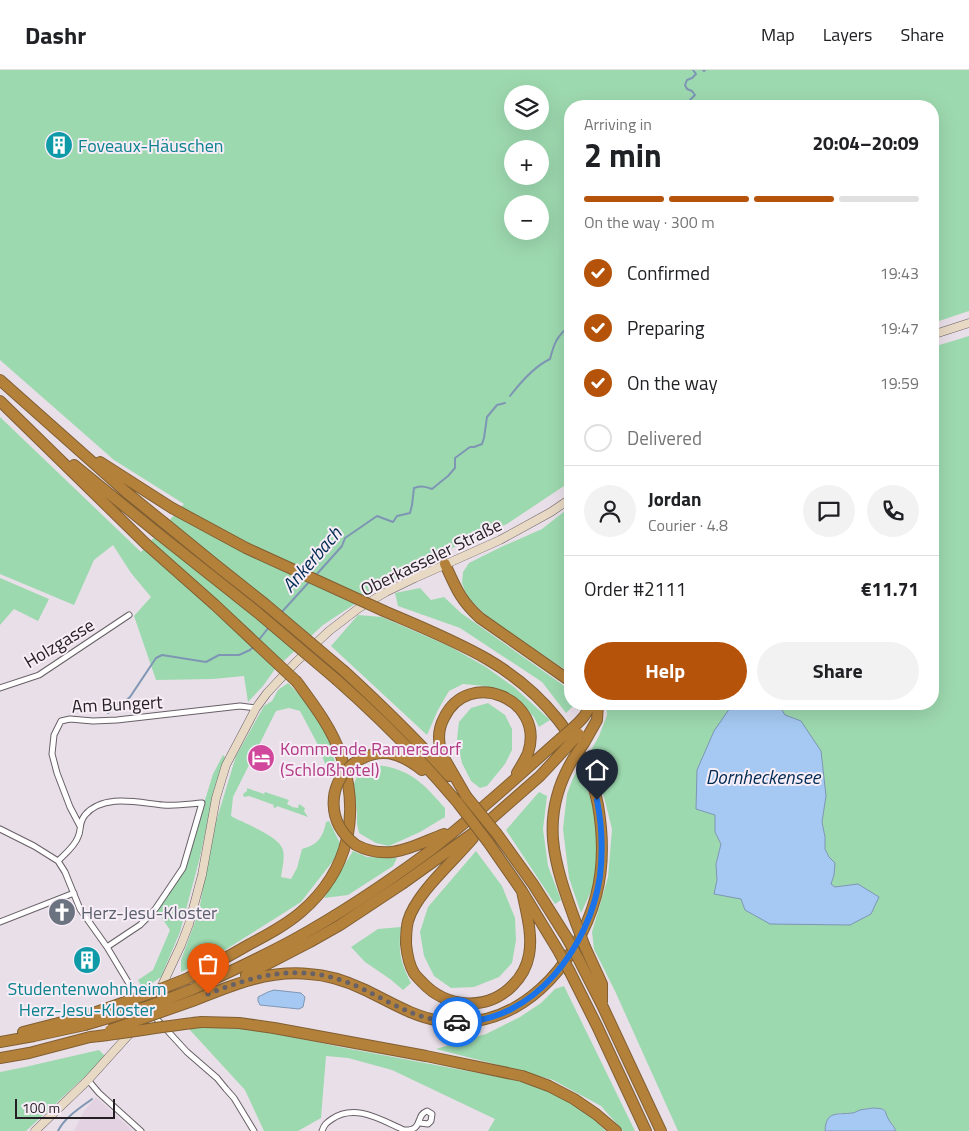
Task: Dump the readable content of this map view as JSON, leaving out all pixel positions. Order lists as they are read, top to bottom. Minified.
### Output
{"streets":{"street":["Oberkasseler Straße","Holzgasse","Am Bungert"]},"crossings":[["Oberkasseler Straße","Am Bungert"]],"water":["Ankerbach","Dornheckensee"],"places":{"building":["Foveaux-Häuschen","Studentenwohnheim Herz-Jesu-Kloster"],"hotel":["Kommende Ramersdorf (Schloßhotel)"],"church":["Herz-Jesu-Kloster"]},"scale_bar":"100 m","page":{"header":"Dashr","nav":["Map","Layers","Share"],"map_buttons":["+","−"],"heading":["2 min","Arriving in","20:04–20:09"],"panel":["Jordan","Courier · 4.8","Order #2111","€11.71"],"bar":"On the way · 300 m","list":[["Confirmed","19:43"],["Preparing","19:47"],["On the way","19:59"],"Delivered"],"buttons":["Help","Share"],"scale":"100 m"}}
